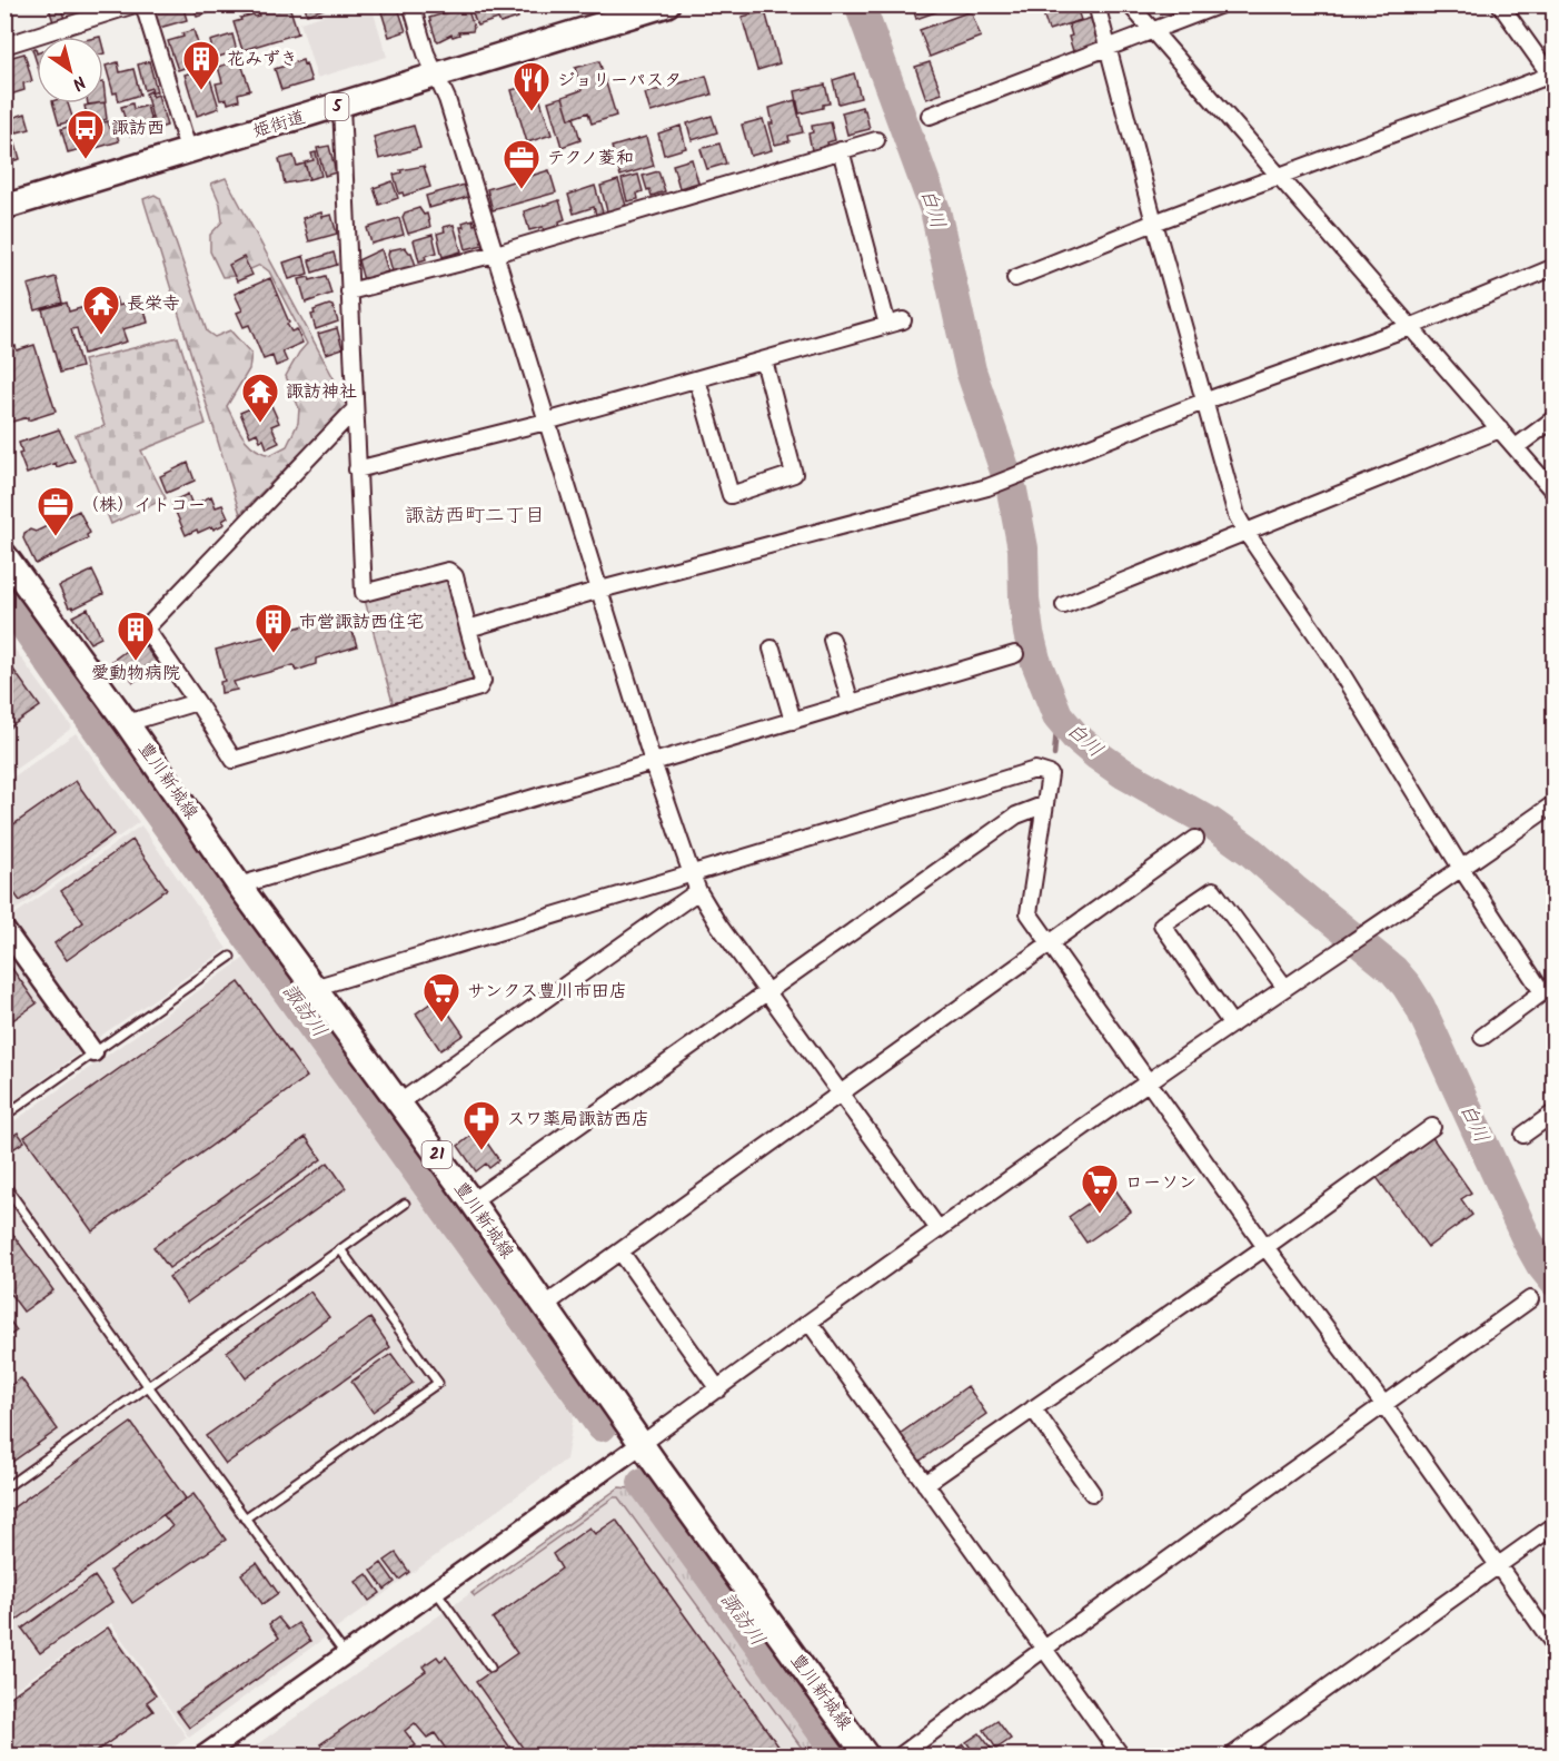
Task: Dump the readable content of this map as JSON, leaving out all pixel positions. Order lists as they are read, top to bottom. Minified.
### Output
{"streets":{"main road":["5","姫街道","豊川新城線","21"]},"districts":["諏訪西町二丁目"],"water":["白川","諏訪川"],"places":{"building":["花みずき","市営諏訪西住宅","愛動物病院"],"restaurant":["ジョリーパスタ"],"bus stop":["諏訪西"],"office":["テクノ菱和","（株）イトコー"],"temple":["長栄寺","諏訪神社"],"supermarket":["サンクス豊川市田店","ローソン"],"pharmacy":["スワ薬局諏訪西店"]},"north":"bottom right"}
